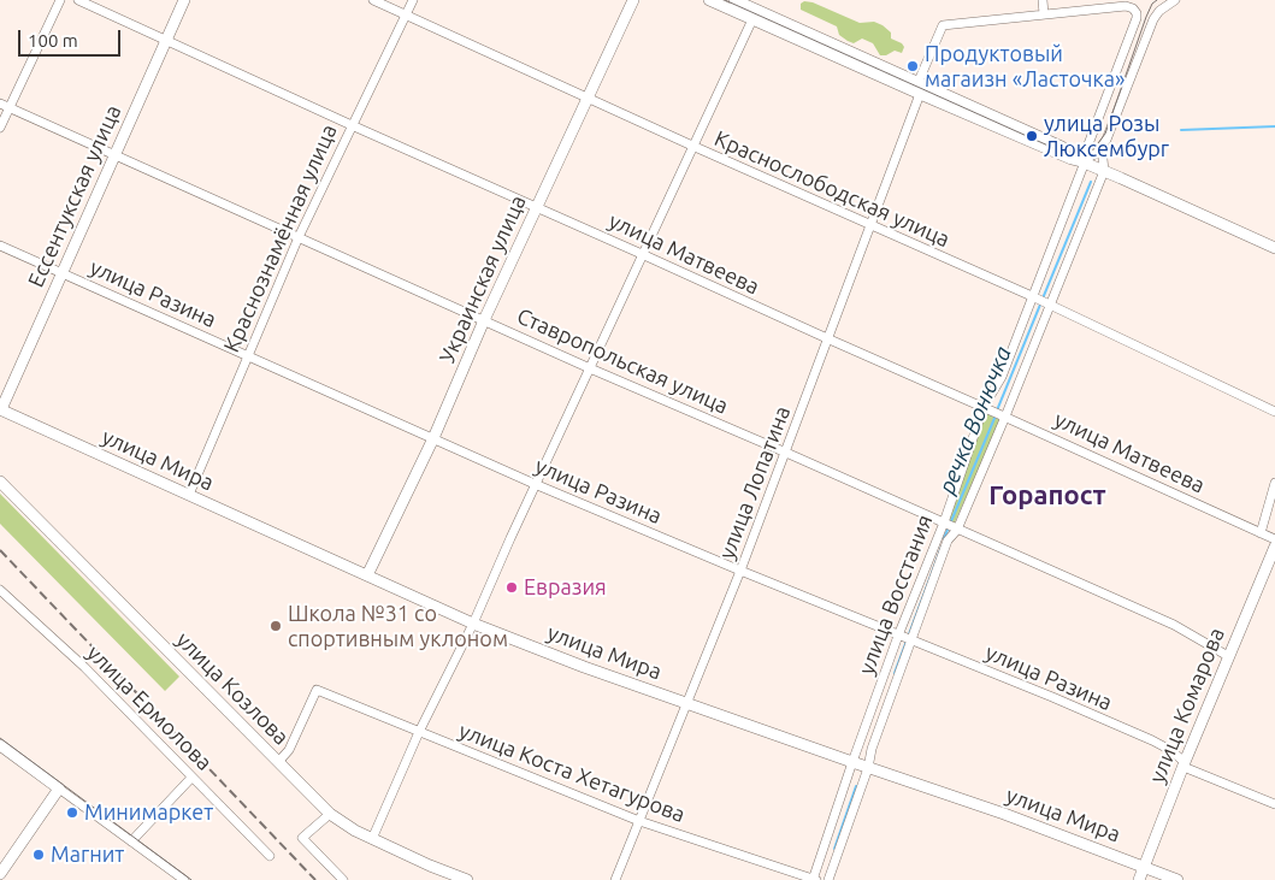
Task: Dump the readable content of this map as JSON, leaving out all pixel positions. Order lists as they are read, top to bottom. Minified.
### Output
{"streets":{"street":["Краснослободская улица","Ессентукская улица","Краснознамённая улица","улица Матвеева","Украинская улица","улица Разина","Ставропольская улица","улица Мира","улица Лопатина","улица Восстания","улица Козлова","улица Комарова","улица Ермолова","улица Коста Хетагурова"]},"crossings":[["Краснослободская улица","Краснознамённая улица"],["Краснослободская улица","Украинская улица"],["Краснослободская улица","улица Лопатина"],["Краснослободская улица","улица Восстания"],["Ессентукская улица","улица Матвеева"],["Ессентукская улица","улица Разина"],["Ессентукская улица","Ставропольская улица"],["Ессентукская улица","улица Мира"],["Краснознамённая улица","улица Матвеева"],["Краснознамённая улица","улица Разина"],["Краснознамённая улица","Ставропольская улица"],["Краснознамённая улица","улица Мира"],["улица Матвеева","Украинская улица"],["улица Матвеева","улица Лопатина"],["улица Матвеева","улица Восстания"],["Украинская улица","улица Разина"],["Украинская улица","Ставропольская улица"],["Украинская улица","улица Мира"],["улица Разина","улица Лопатина"],["улица Разина","улица Восстания"],["улица Разина","улица Комарова"],["Ставропольская улица","улица Лопатина"],["Ставропольская улица","улица Восстания"],["Ставропольская улица","улица Комарова"],["улица Мира","улица Лопатина"],["улица Мира","улица Восстания"],["улица Мира","улица Комарова"],["улица Лопатина","улица Восстания"],["улица Лопатина","улица Коста Хетагурова"],["улица Восстания","улица Коста Хетагурова"],["улица Козлова","улица Коста Хетагурова"]],"districts":["Горапост"],"water":["речка Вонючка"],"places":["Продуктовый магаизн «Ласточка»","улица Розы Люксембург","Евразия","Школа №31 со спортивным уклоном","Минимаркет","Магнит"],"scale_bar":"100 m"}
